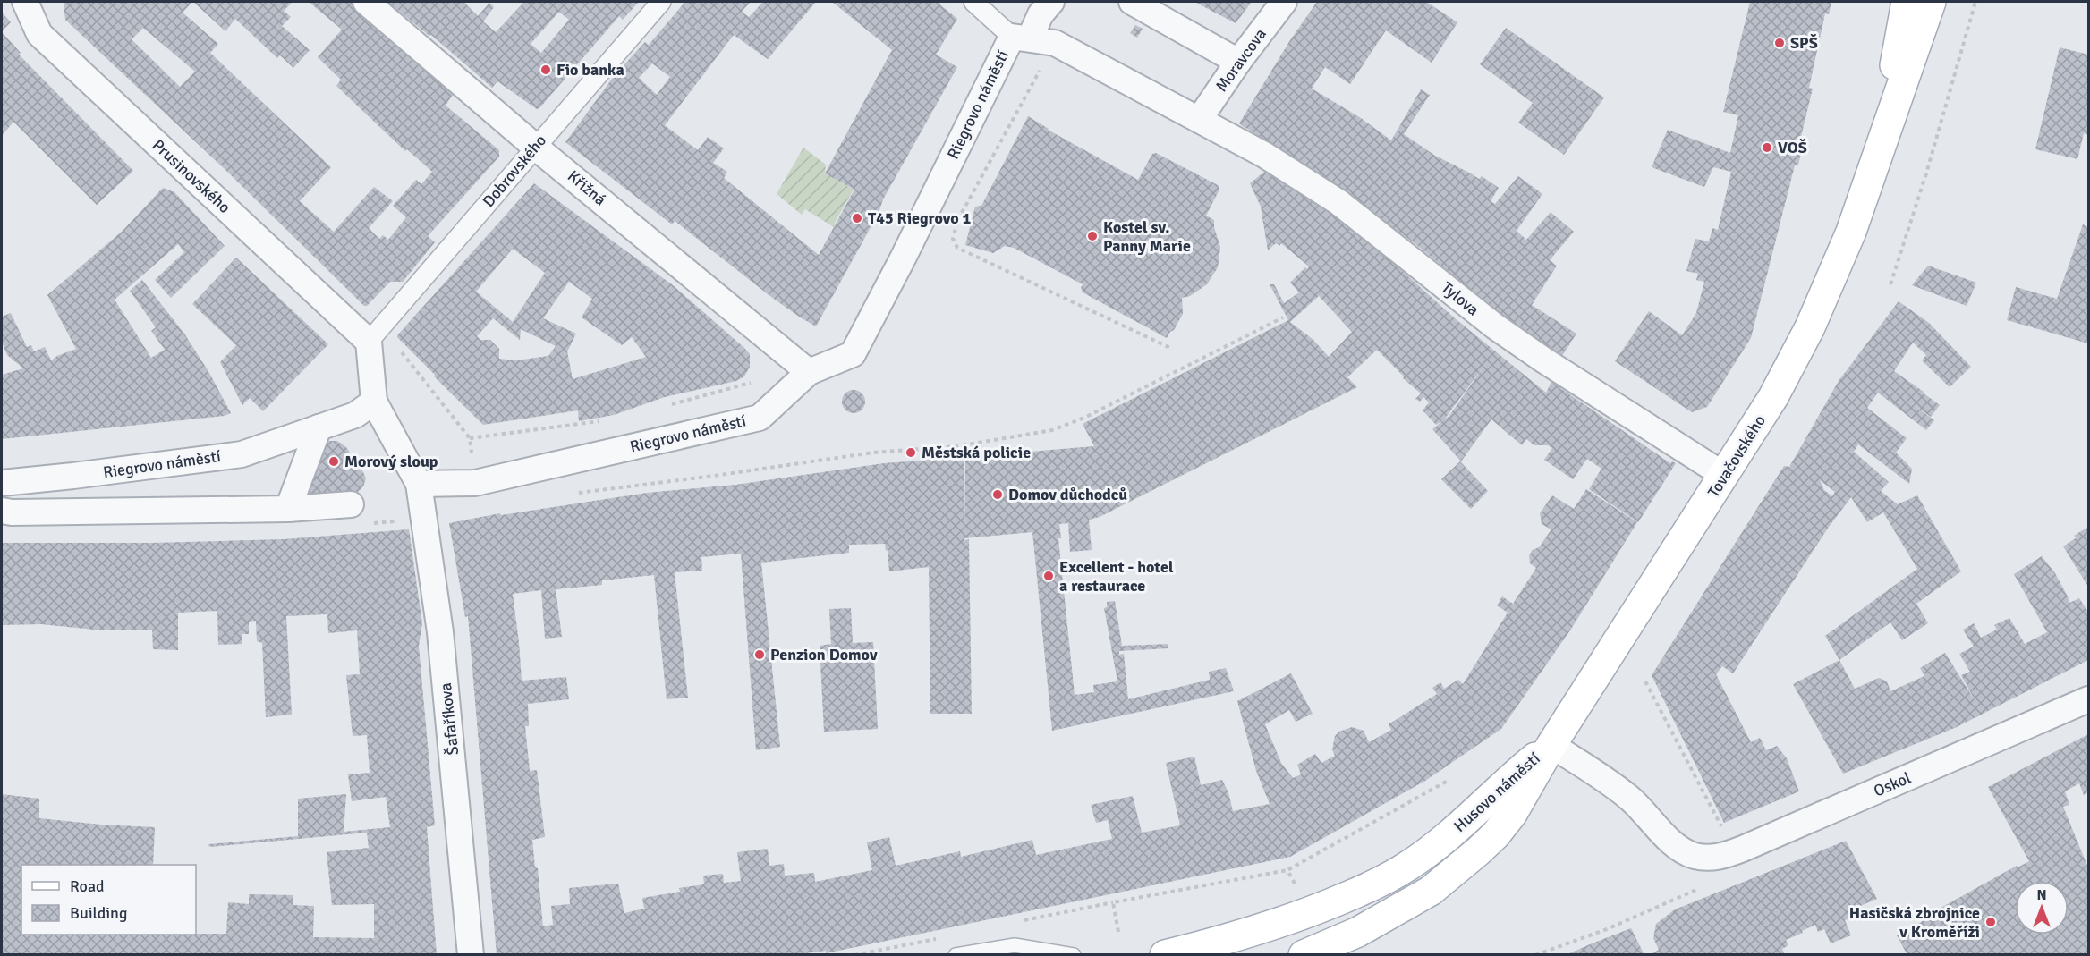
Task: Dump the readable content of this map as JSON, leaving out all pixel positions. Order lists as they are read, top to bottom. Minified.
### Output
{"streets":{"main road":["Tovačovského","Husovo náměstí"],"street":["Moravcova","Riegrovo náměstí","Dobrovského","Prusinovského","Křižná","Tylova","Šafaříkova","Oskol"]},"crossings":[["Moravcova","Tylova"],["Riegrovo náměstí","Křižná"],["Riegrovo náměstí","Šafaříkova"],["Dobrovského","Prusinovského"],["Dobrovského","Křižná"],["Tylova","Tovačovského"],["Tovačovského","Oskol"],["Tovačovského","Husovo náměstí"],["Oskol","Husovo náměstí"]],"places":["SPŠ","Fio banka","VOŠ","T45 Riegrovo 1","Kostel sv. Panny Marie","Městská policie","Morový sloup","Domov důchodců","Excellent - hotel a restaurace","Penzion Domov","Hasičská zbrojnice v Kroměříži"],"legend":["Road","Building"],"north":"top"}
